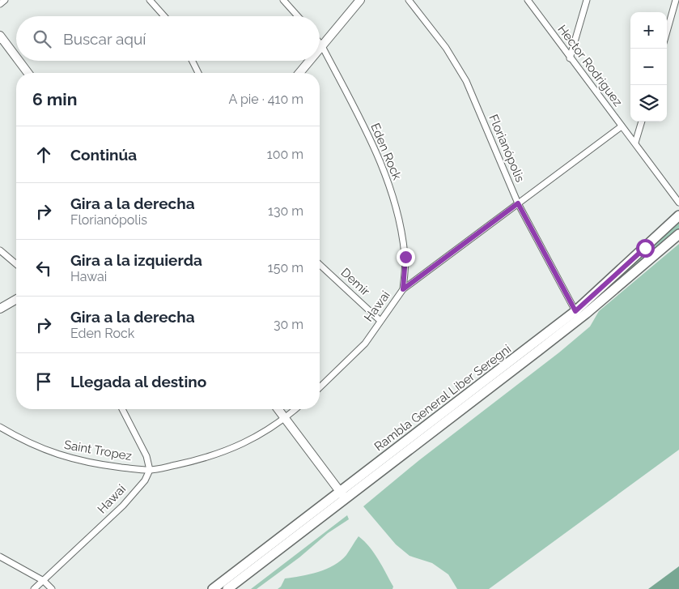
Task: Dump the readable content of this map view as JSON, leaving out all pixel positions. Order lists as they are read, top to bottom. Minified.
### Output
{"streets":{"main road":["Rambla General Liber Seregni"],"street":["Hector Rodriguez","Florianópolis","Eden Rock","Demir","Hawai","Saint Tropez"]},"crossings":[["Hector Rodriguez","Hawai"],["Florianópolis","Hawai"],["Florianópolis","Rambla General Liber Seregni"],["Eden Rock","Hawai"],["Demir","Hawai"],["Hawai","Saint Tropez"]],"page":{"map_buttons":["+","−"],"search":"Buscar aquí","heading":["6 min","A pie · 410 m"],"list":[["Continúa","100 m"],["Gira a la derecha","Florianópolis","130 m"],["Gira a la izquierda","Hawai","150 m"],["Gira a la derecha","Eden Rock","30 m"],"Llegada al destino"]}}
